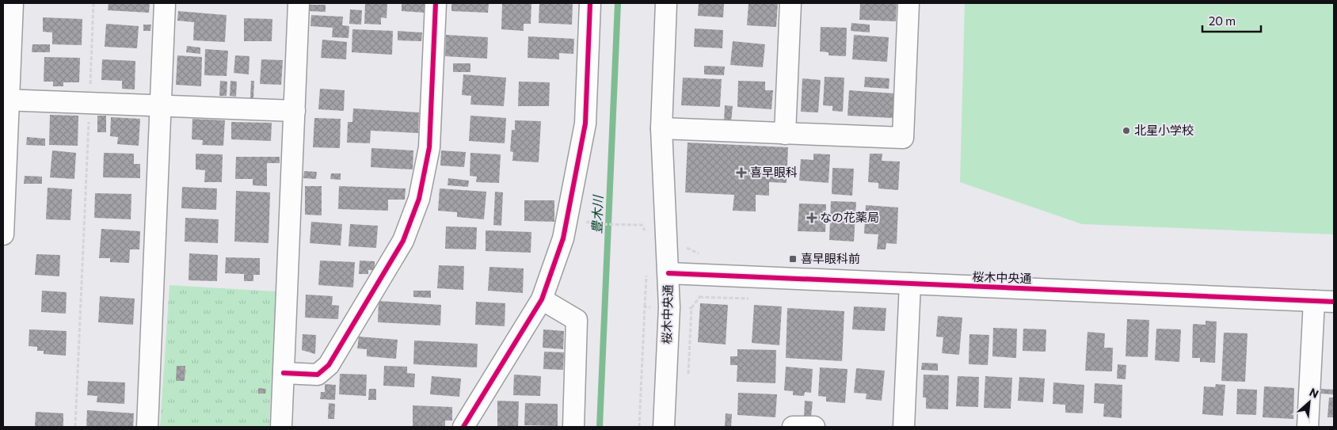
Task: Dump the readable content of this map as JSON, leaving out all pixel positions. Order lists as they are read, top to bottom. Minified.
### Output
{"streets":{"street":["桜木中央通"]},"water":["豊木川"],"places":{"other":["北星小学校"],"health":["喜早眼科","なの花薬局"],"transit":["喜早眼科前"]},"scale_bar":"20 m","north":"top right"}
